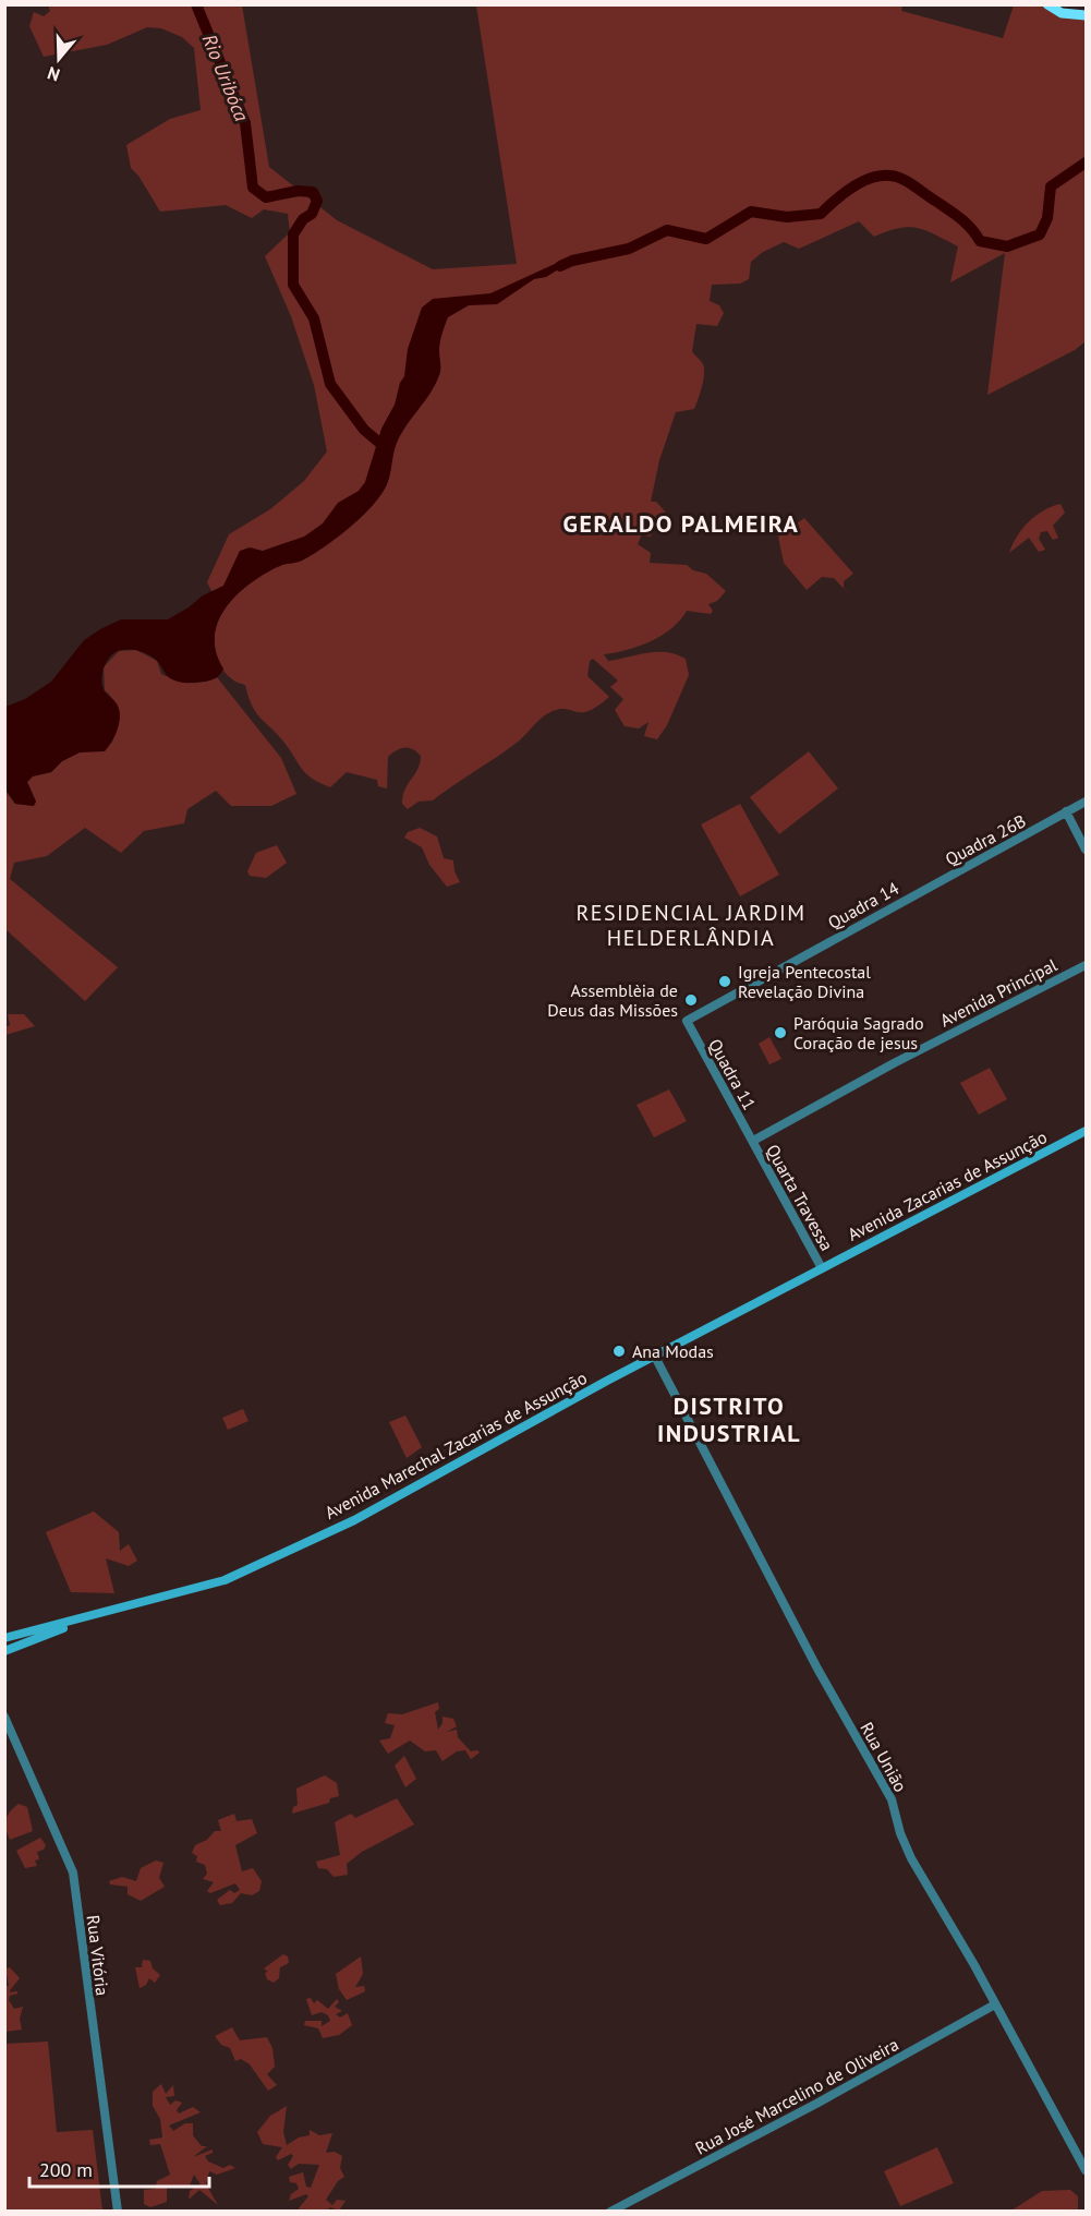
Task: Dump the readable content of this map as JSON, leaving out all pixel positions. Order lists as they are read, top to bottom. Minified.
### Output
{"streets":{"main road":["Avenida Zacarias de Assunção","Avenida Marechal Zacarias de Assunção"],"street":["Quadra 26B","Quadra 14","Avenida Principal","Quadra 11","Quarta Travessa","Rua União","Rua Vitória","Rua José Marcelino de Oliveira"]},"crossings":[["Quadra 26B","Quadra 14"],["Quadra 14","Quadra 11"],["Avenida Principal","Quadra 11"],["Avenida Principal","Quarta Travessa"],["Quadra 11","Quarta Travessa"],["Avenida Zacarias de Assunção","Quarta Travessa"],["Avenida Zacarias de Assunção","Avenida Marechal Zacarias de Assunção"],["Quarta Travessa","Avenida Marechal Zacarias de Assunção"],["Avenida Marechal Zacarias de Assunção","Rua União"],["Rua União","Rua José Marcelino de Oliveira"]],"districts":["GERALDO PALMEIRA","RESIDENCIAL JARDIM HELDERLÂNDIA","DISTRITO INDUSTRIAL"],"water":["Rio Uribóca"],"places":["Igreja Pentecostal Revelação Divina","Assemblèia de Deus das Missões","Paróquia Sagrado Coração de jesus","Ana Modas"],"scale_bar":"200 m","north":"bottom"}
